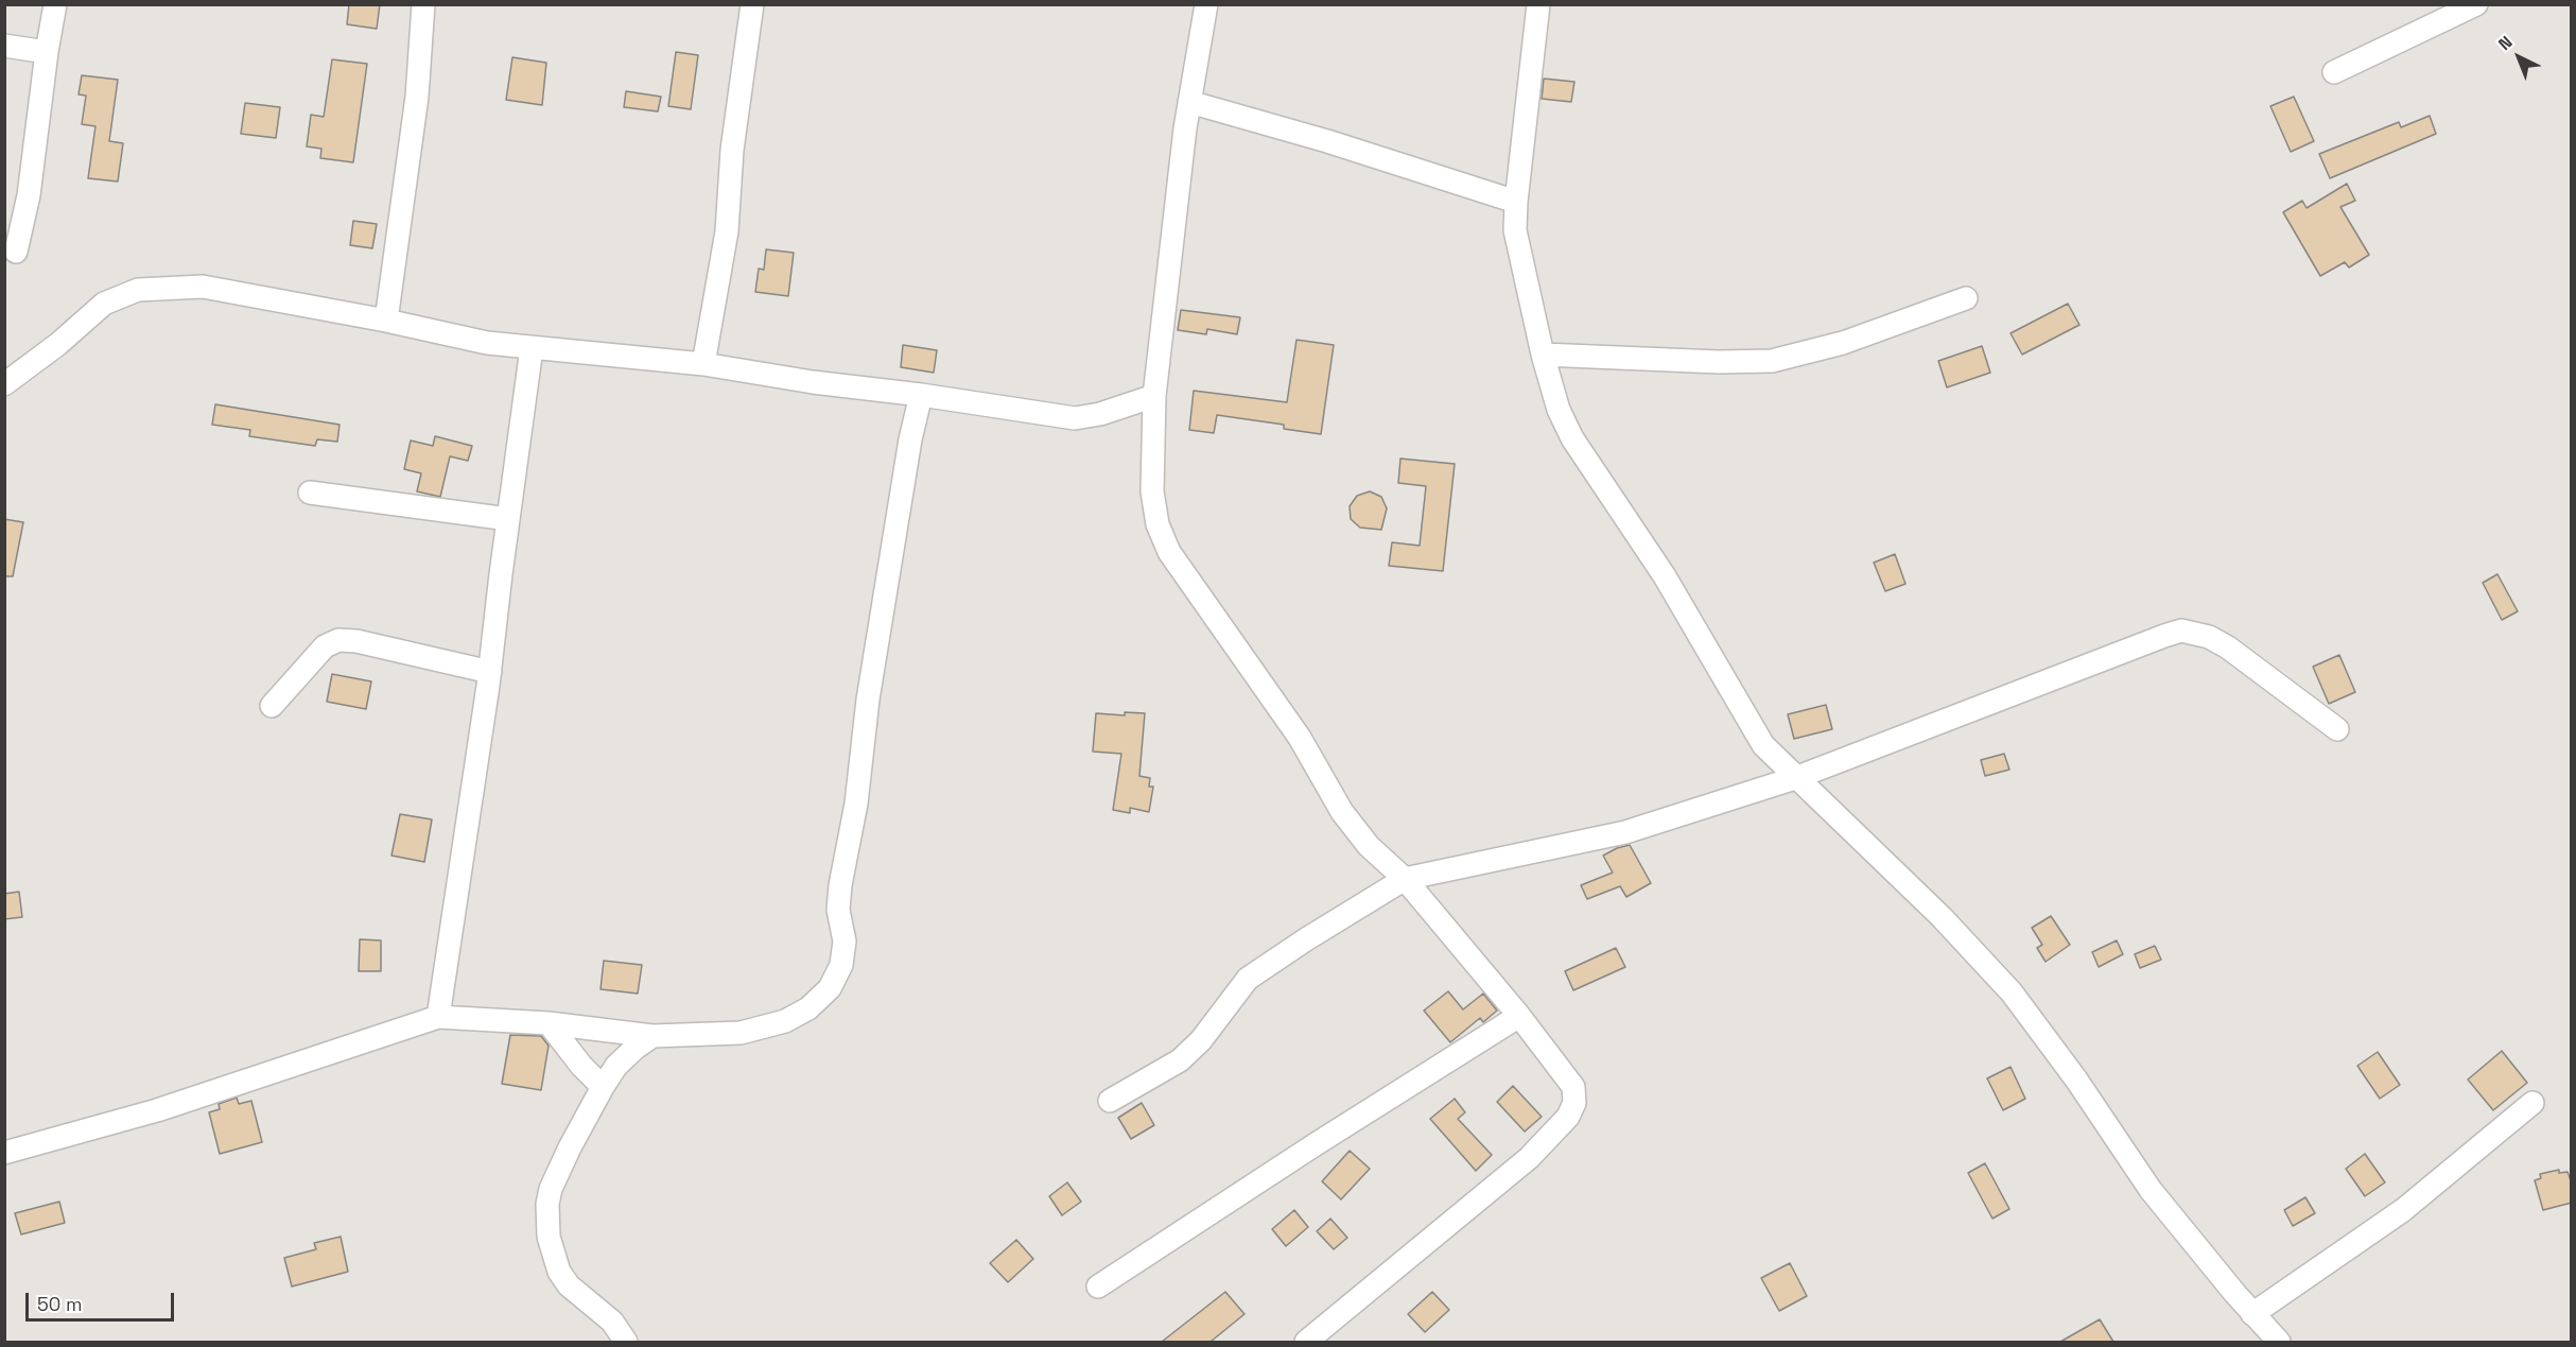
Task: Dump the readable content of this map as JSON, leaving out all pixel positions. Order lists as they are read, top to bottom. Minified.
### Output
{"scale_bar":"50 m","north":"top left"}
